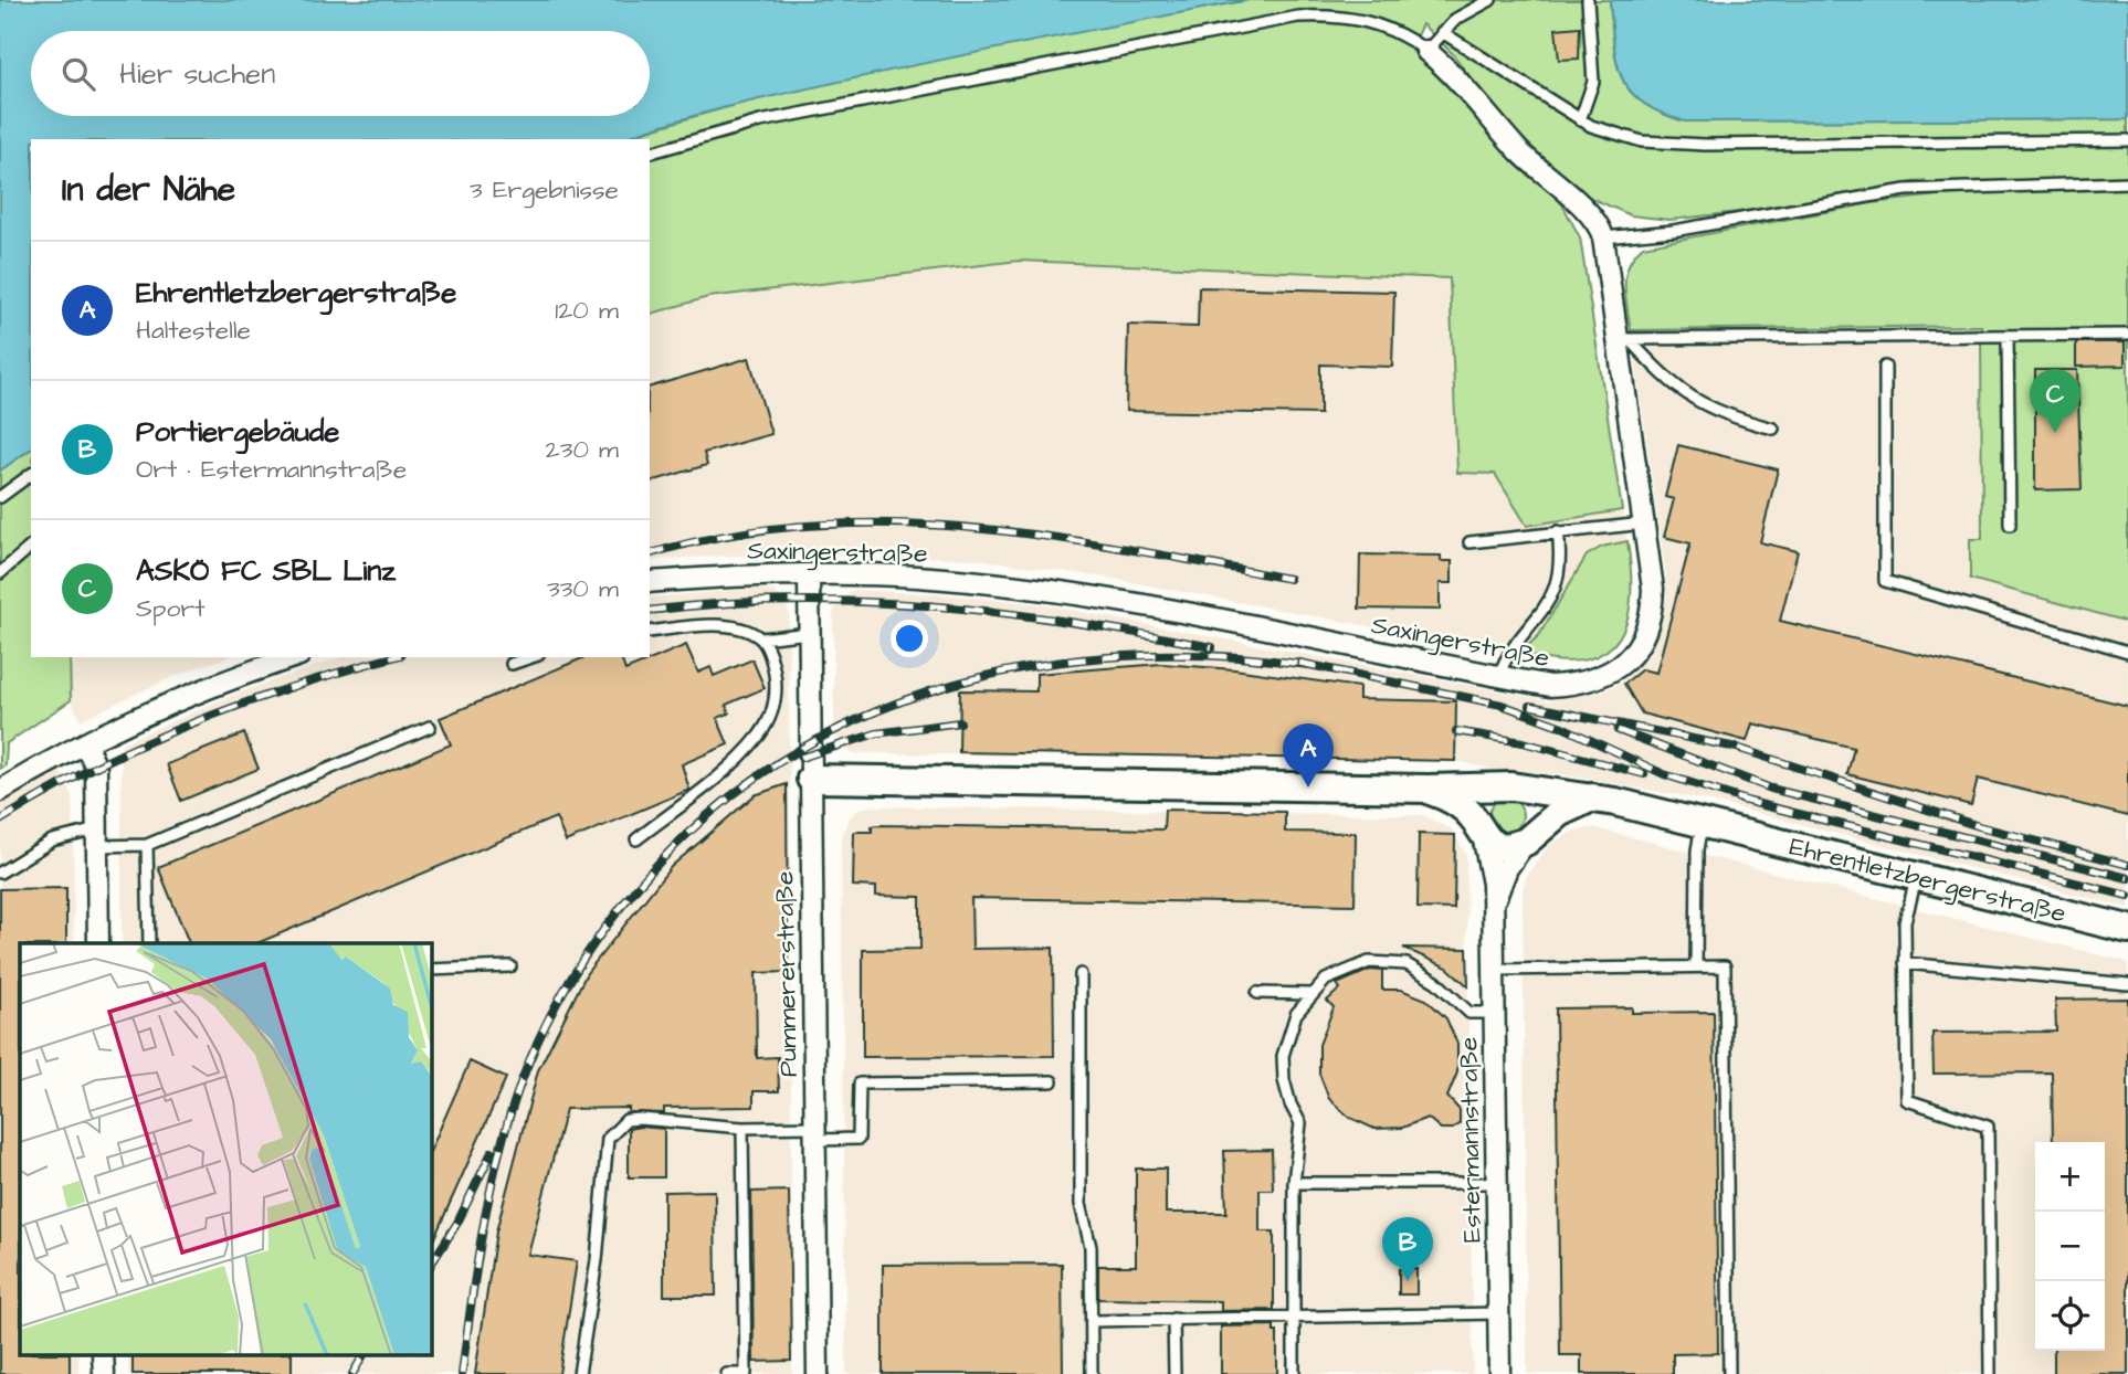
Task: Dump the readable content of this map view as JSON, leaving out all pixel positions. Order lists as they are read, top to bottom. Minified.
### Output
{"streets":{"street":["Saxingerstraße","Ehrentletzbergerstraße","Pummererstraße","Estermannstraße"]},"crossings":[["Saxingerstraße","Pummererstraße"],["Ehrentletzbergerstraße","Pummererstraße"],["Ehrentletzbergerstraße","Estermannstraße"]],"page":{"search":"Hier suchen","heading":["In der Nähe","3 Ergebnisse"],"list":[{"mark":"A","name":"Ehrentletzbergerstraße","note":"Haltestelle","value":"120 m"},{"mark":"B","name":"Portiergebäude","note":"Ort · Estermannstraße","value":"230 m"},{"mark":"C","name":"ASKÖ FC SBL Linz","note":"Sport","value":"330 m"}],"pins":["C","A","B"],"map_buttons":["+","−"]}}
